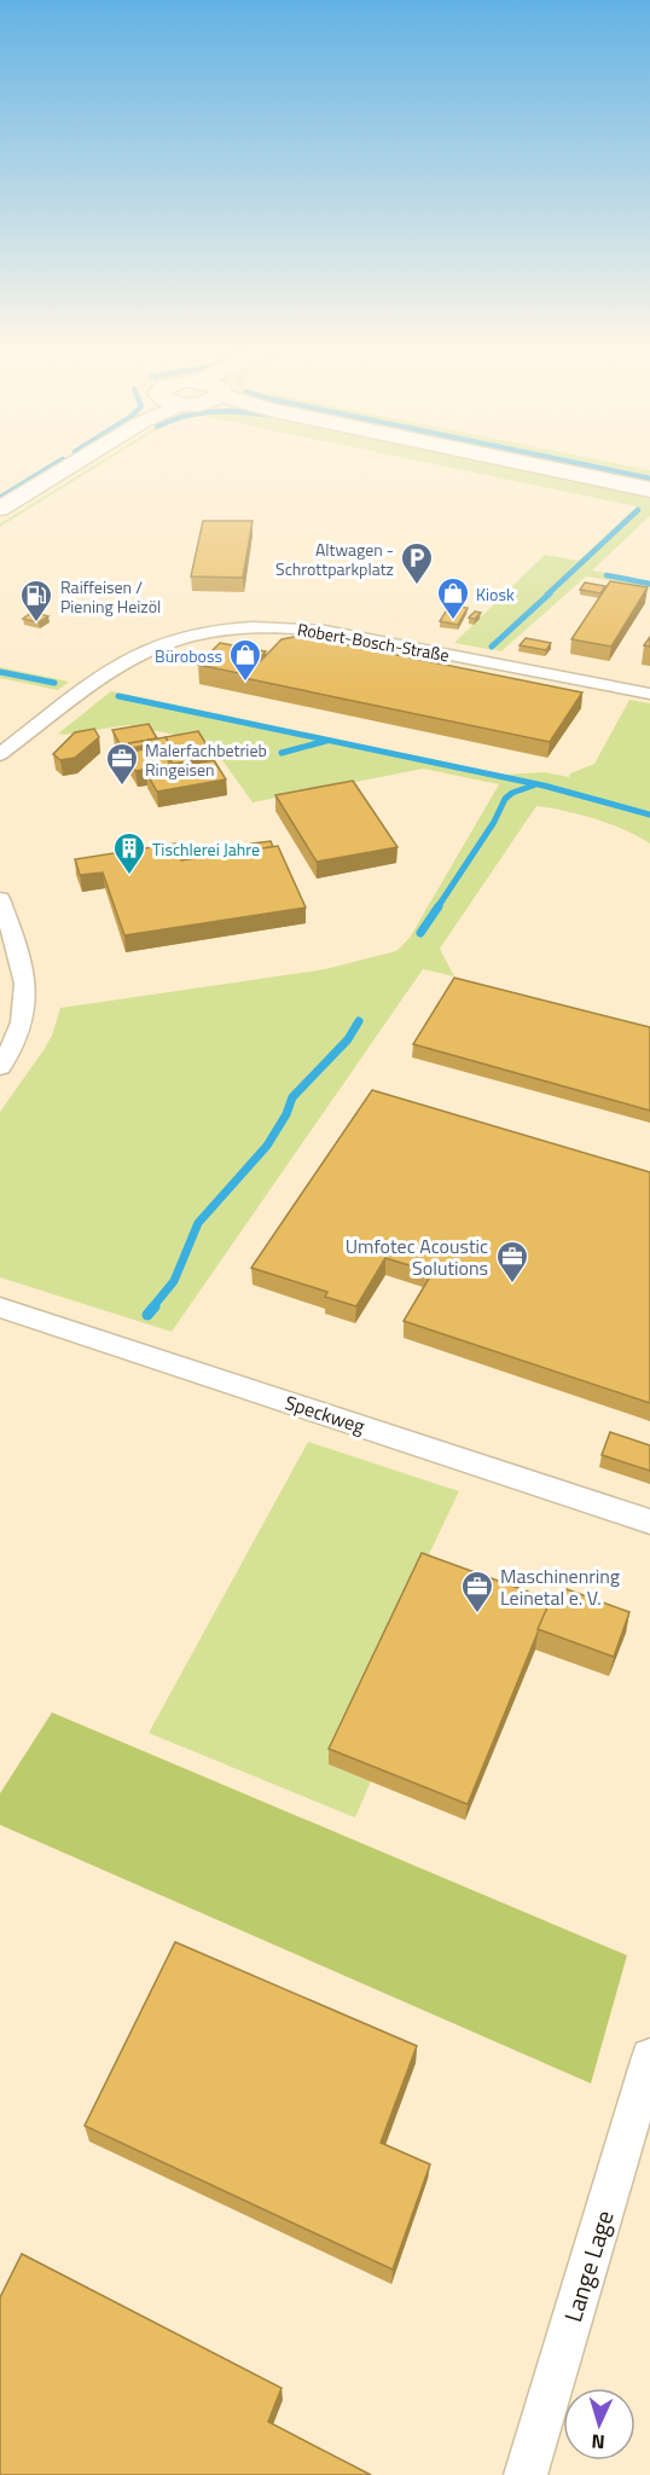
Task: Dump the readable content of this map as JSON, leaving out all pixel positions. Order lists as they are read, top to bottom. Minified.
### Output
{"streets":{"street":["Robert-Bosch-Straße","Speckweg","Lange Lage"]},"places":{"parking":["Altwagen - Schrottparkplatz"],"shop":["Kiosk","Büroboss"],"fuel station":["Raiffeisen / Piening Heizöl"],"office":["Malerfachbetrieb Ringeisen","Umfotec Acoustic Solutions","Maschinenring Leinetal e. V."],"building":["Tischlerei Jahre"]},"north":"bottom"}
